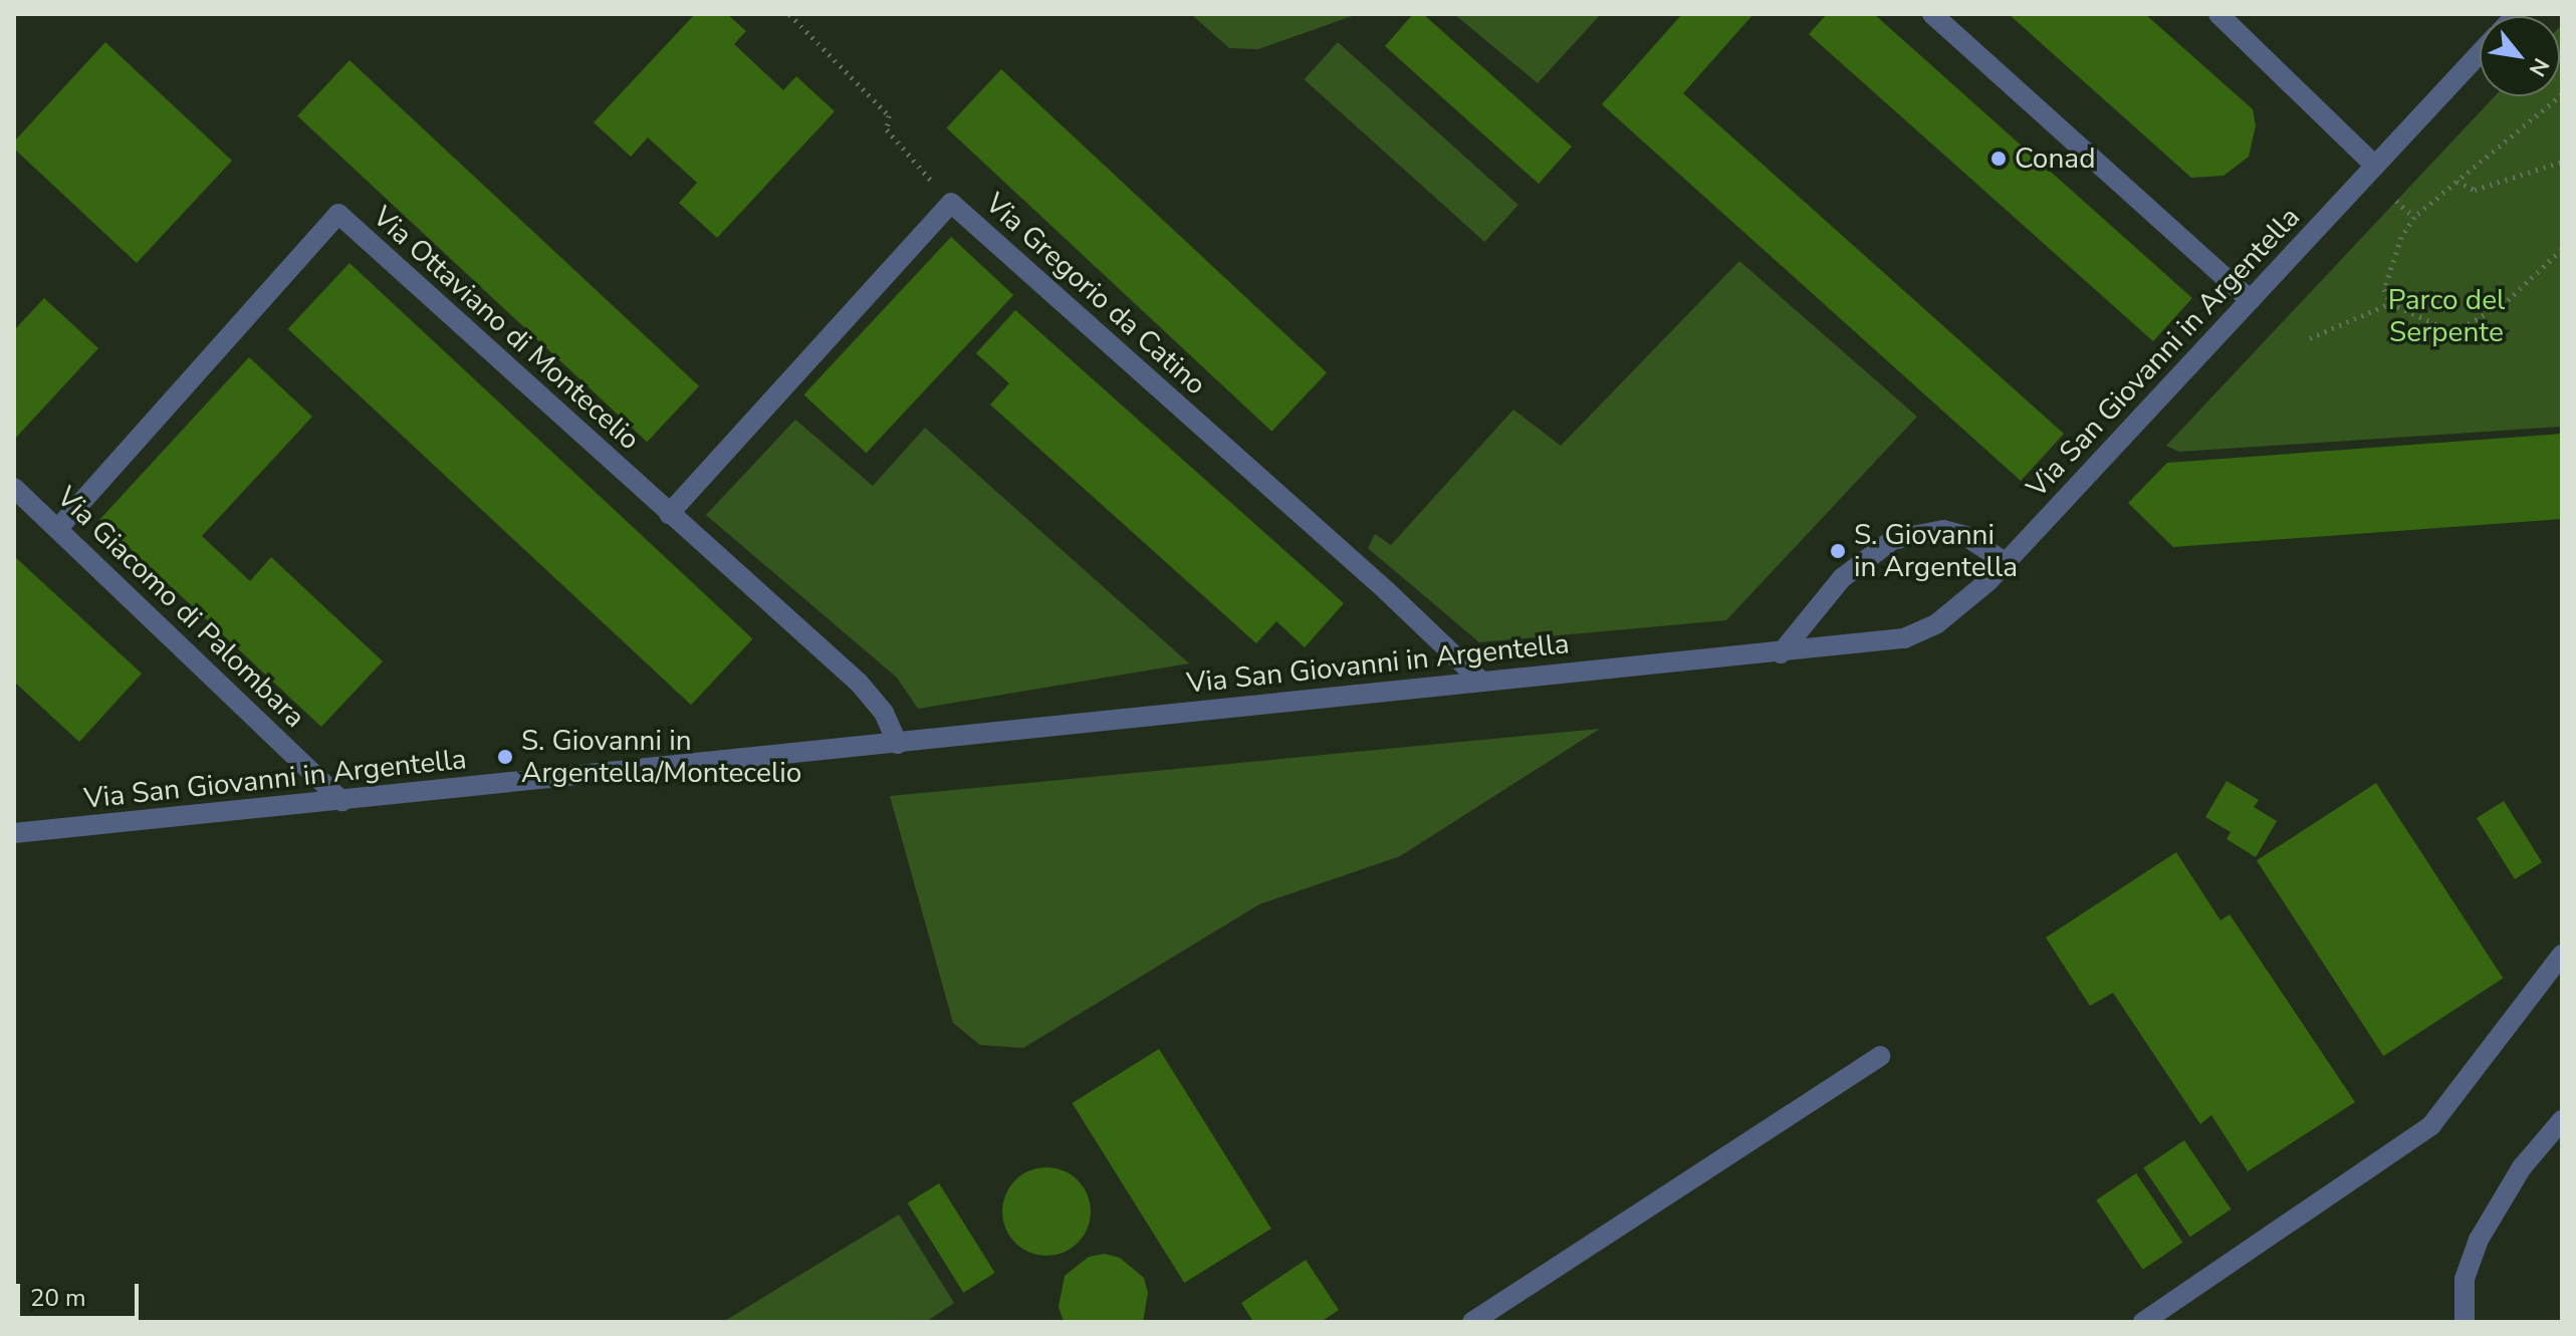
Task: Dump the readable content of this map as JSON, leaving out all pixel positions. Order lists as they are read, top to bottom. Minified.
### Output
{"streets":{"street":["Via Gregorio da Catino","Via Ottaviano di Montecelio","Via San Giovanni in Argentella","Via Giacomo di Palombara"]},"crossings":[["Via Gregorio da Catino","Via Ottaviano di Montecelio"],["Via Gregorio da Catino","Via San Giovanni in Argentella"],["Via Ottaviano di Montecelio","Via San Giovanni in Argentella"],["Via Ottaviano di Montecelio","Via Giacomo di Palombara"],["Via San Giovanni in Argentella","Via Giacomo di Palombara"]],"parks":["Parco del Serpente"],"places":["Conad","S. Giovanni in Argentella","S. Giovanni in Argentella/Montecelio"],"scale_bar":"20 m","north":"bottom right"}
